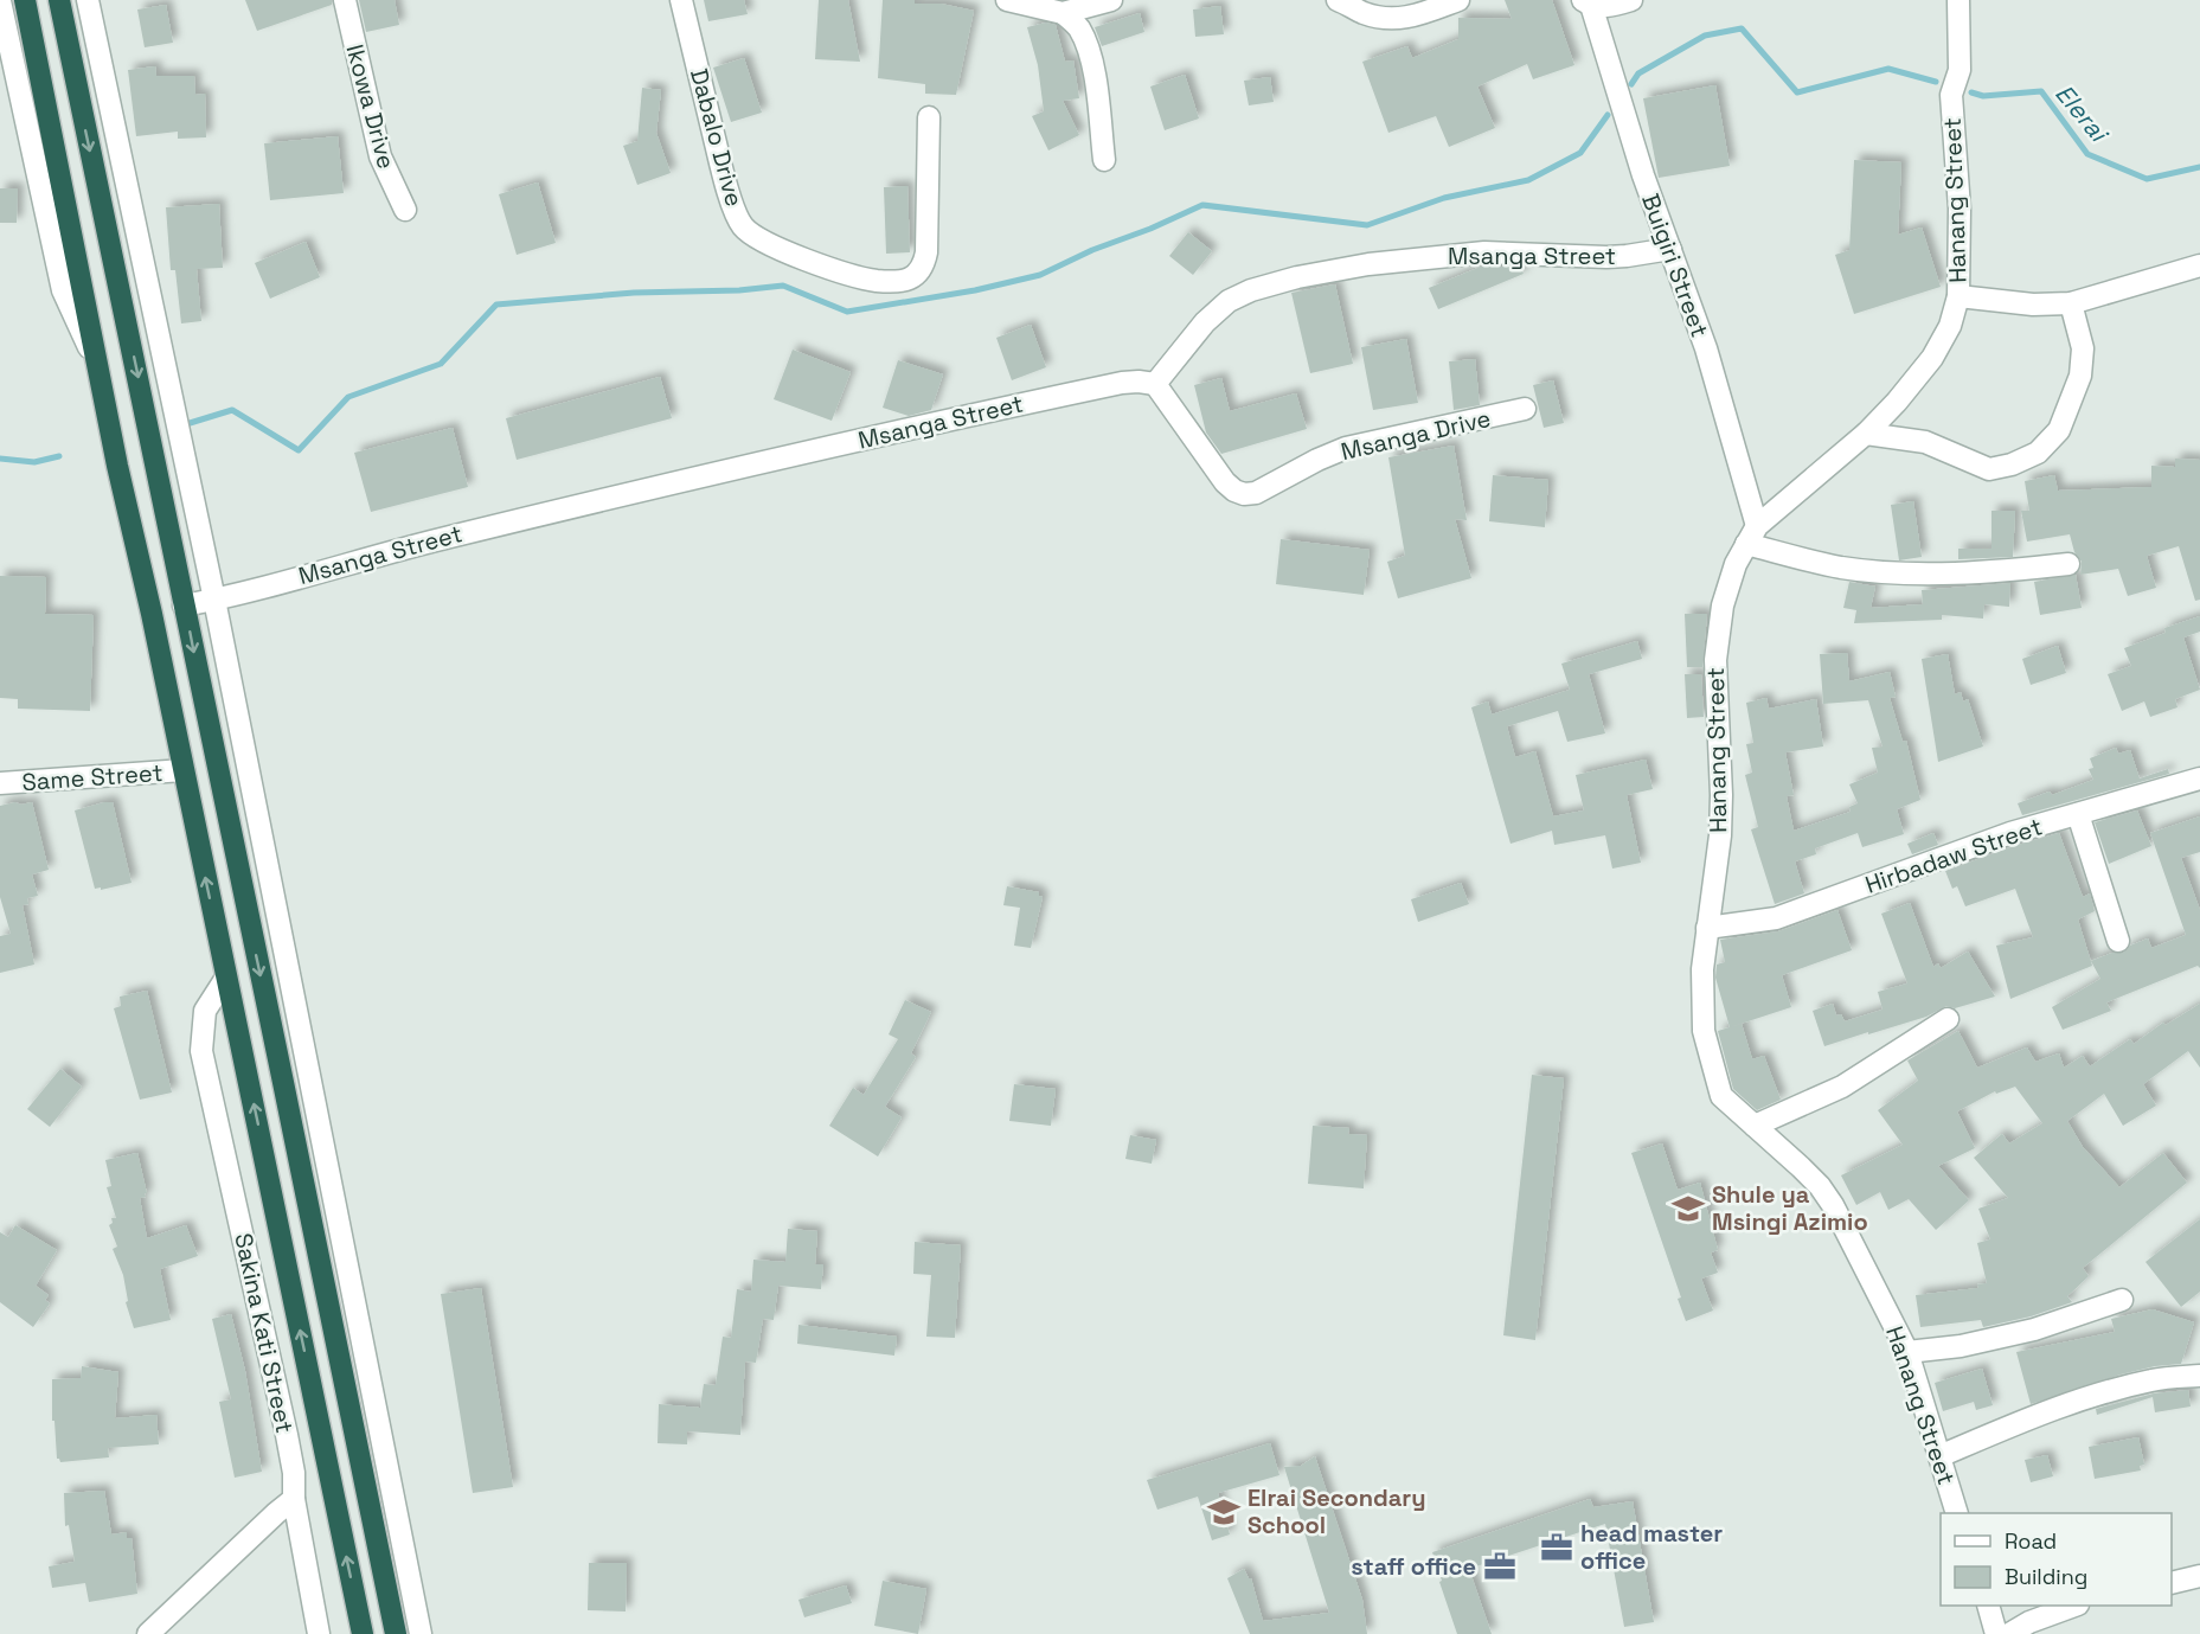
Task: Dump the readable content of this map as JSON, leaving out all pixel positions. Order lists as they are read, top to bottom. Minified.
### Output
{"streets":{"street":["Ikowa Drive","Dabalo Drive","Hanang Street","Msanga Street","Buigiri Street","Msanga Drive","Same Street","Hirbadaw Street","Sakina Kati Street"]},"crossings":[["Hanang Street","Buigiri Street"],["Hanang Street","Hirbadaw Street"],["Msanga Street","Buigiri Street"],["Msanga Street","Msanga Drive"]],"water":["Elerai"],"places":{"school or university":["Shule ya Msingi Azimio","Elrai Secondary School"],"office":["head master office","staff office"]},"legend":["Road","Building"]}
